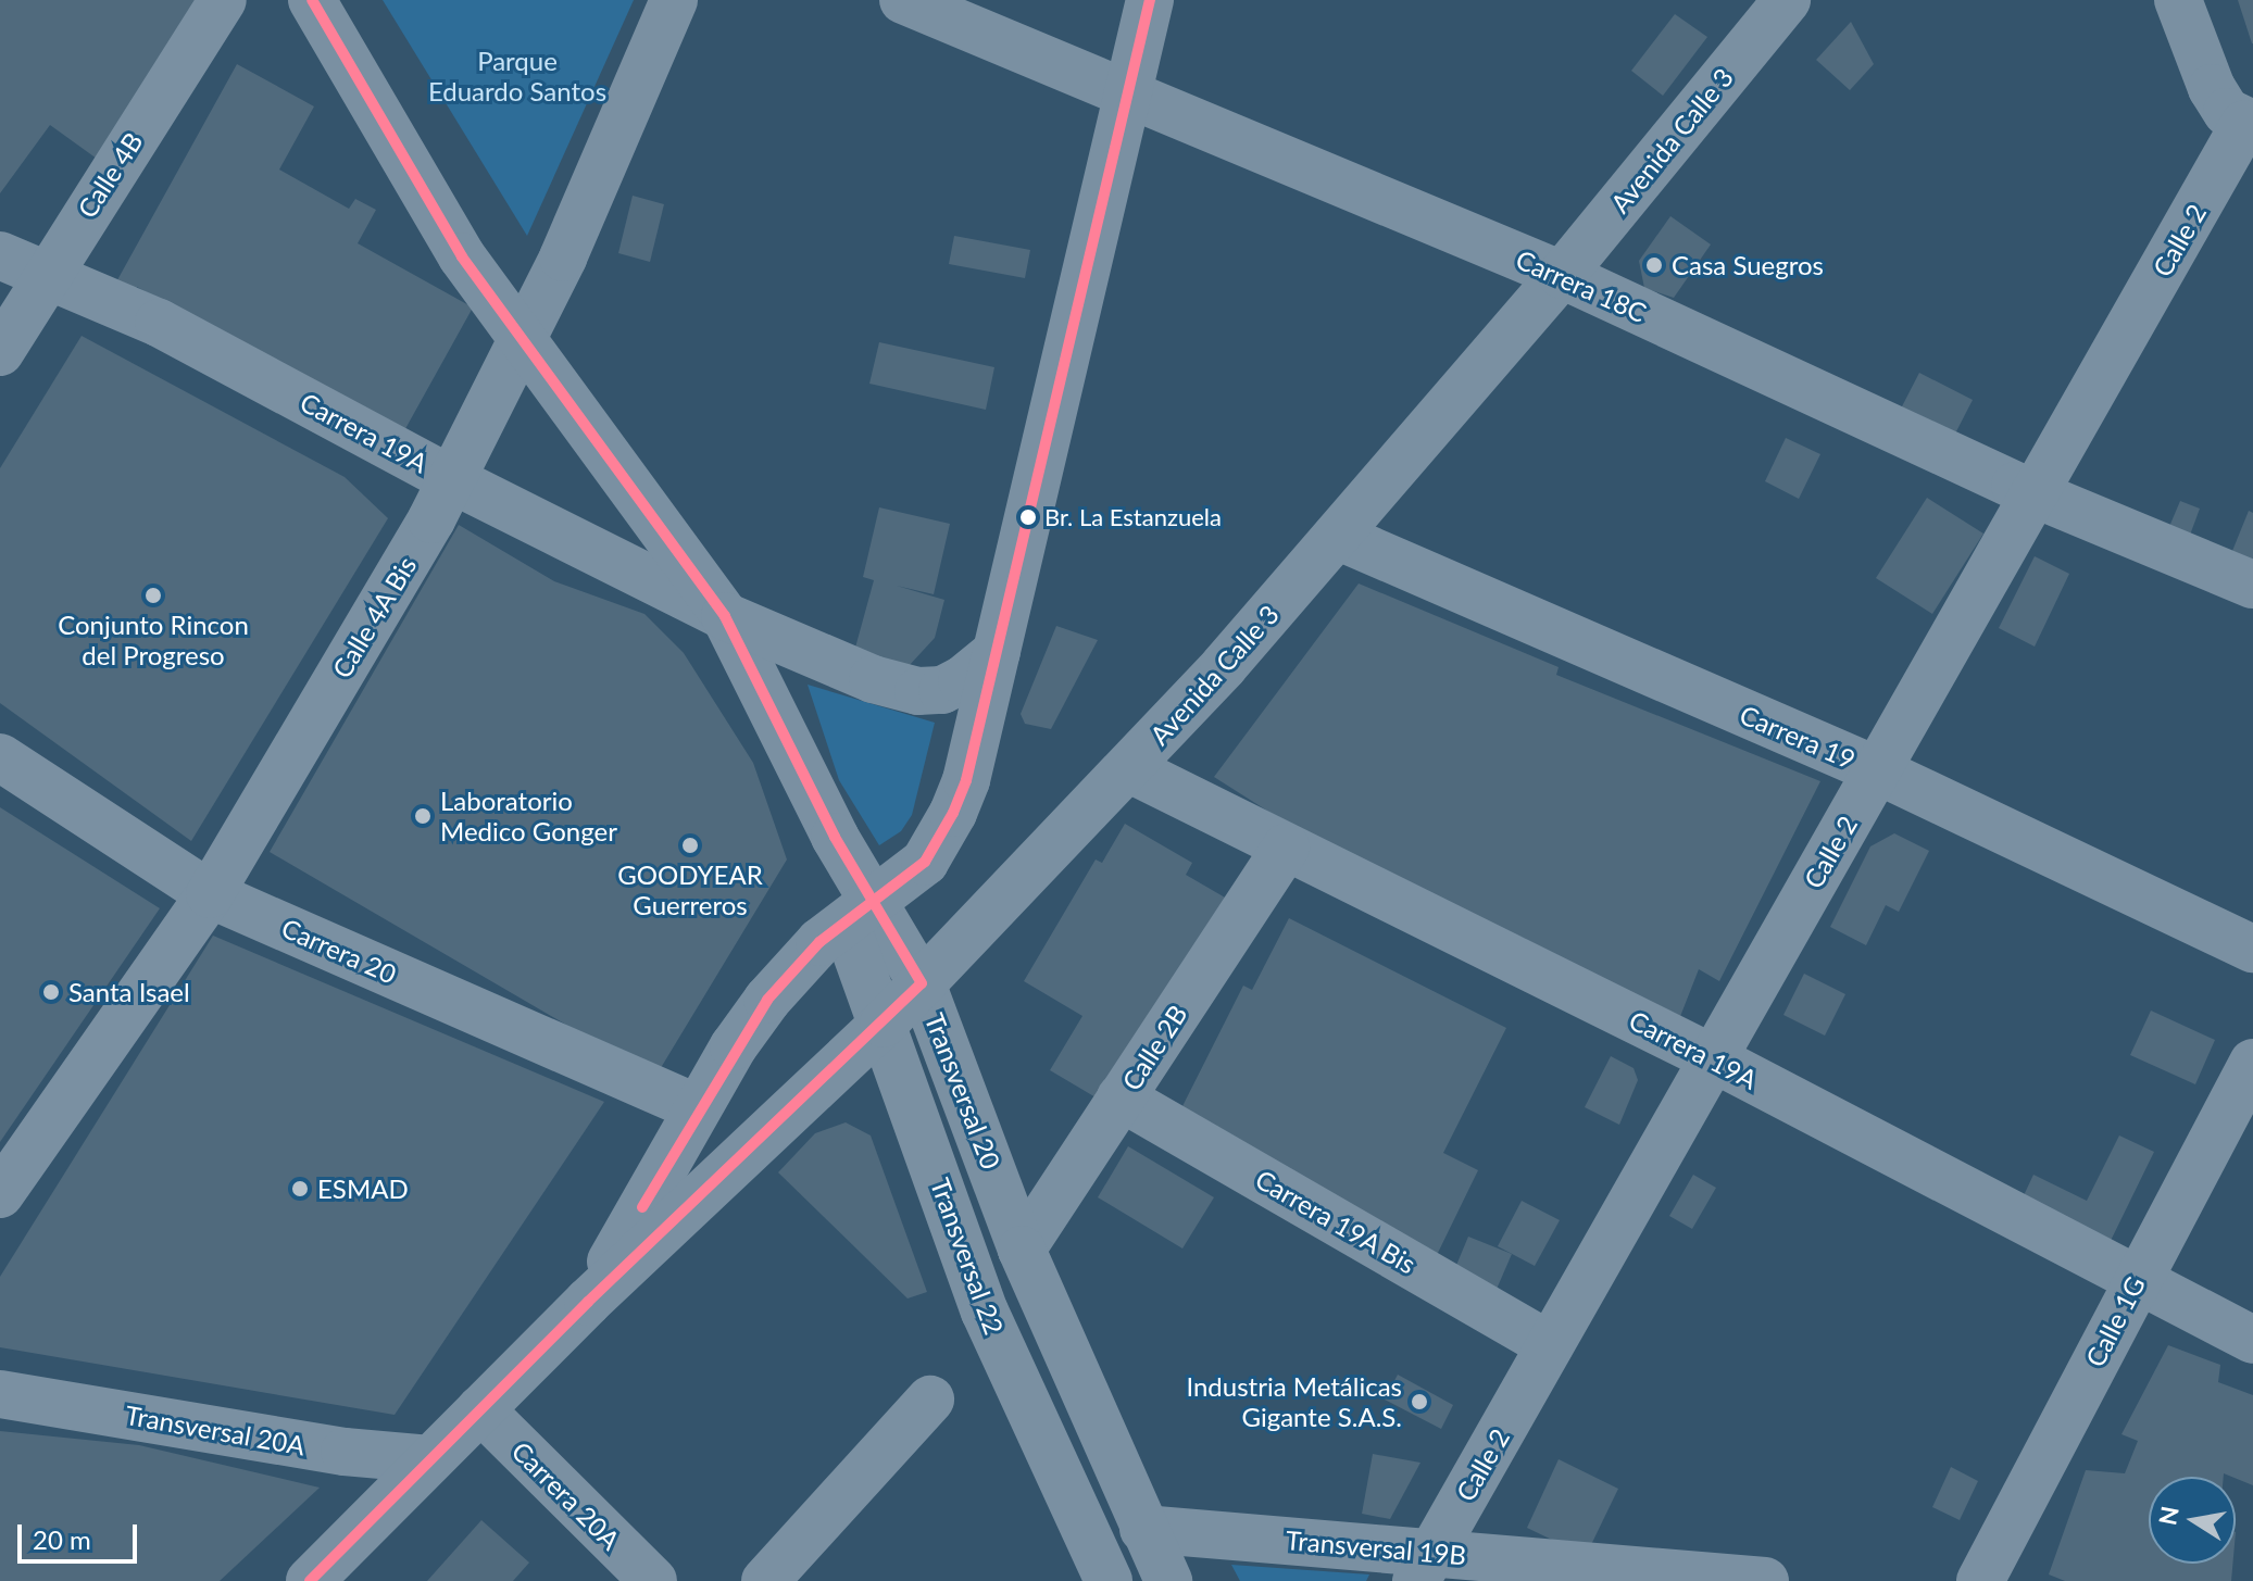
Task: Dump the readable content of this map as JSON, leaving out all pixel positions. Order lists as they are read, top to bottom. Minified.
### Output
{"streets":{"street":["Avenida Calle 3","Calle 4B","Calle 2","Carrera 18C","Carrera 19A","Calle 4A Bis","Carrera 19","Carrera 20","Calle 2B","Transversal 20","Carrera 19A Bis","Transversal 22","Calle 1G","Transversal 20A","Carrera 20A","Transversal 19B"]},"crossings":[["Avenida Calle 3","Carrera 18C"],["Avenida Calle 3","Carrera 19A"],["Avenida Calle 3","Carrera 19"],["Avenida Calle 3","Carrera 20"],["Avenida Calle 3","Transversal 20"],["Avenida Calle 3","Transversal 22"],["Avenida Calle 3","Transversal 20A"],["Avenida Calle 3","Carrera 20A"],["Calle 4B","Carrera 19A"],["Calle 2","Carrera 18C"],["Calle 2","Carrera 19A"],["Calle 2","Carrera 19"],["Calle 2","Carrera 19A Bis"],["Calle 2","Transversal 19B"],["Carrera 19A","Calle 4A Bis"],["Carrera 19A","Calle 2B"],["Carrera 19A","Transversal 20"],["Carrera 19A","Calle 1G"],["Calle 4A Bis","Carrera 20"],["Calle 2B","Transversal 20"],["Calle 2B","Carrera 19A Bis"],["Transversal 20","Transversal 22"],["Transversal 20","Transversal 19B"]],"parks":["Parque Eduardo Santos"],"places":["Casa Suegros","Br. La Estanzuela","Conjunto Rincon del Progreso","Laboratorio Medico Gonger","GOODYEAR Guerreros","Santa Isael","ESMAD","Industria Metálicas Gigante S.A.S."],"scale_bar":"20 m","north":"left"}
